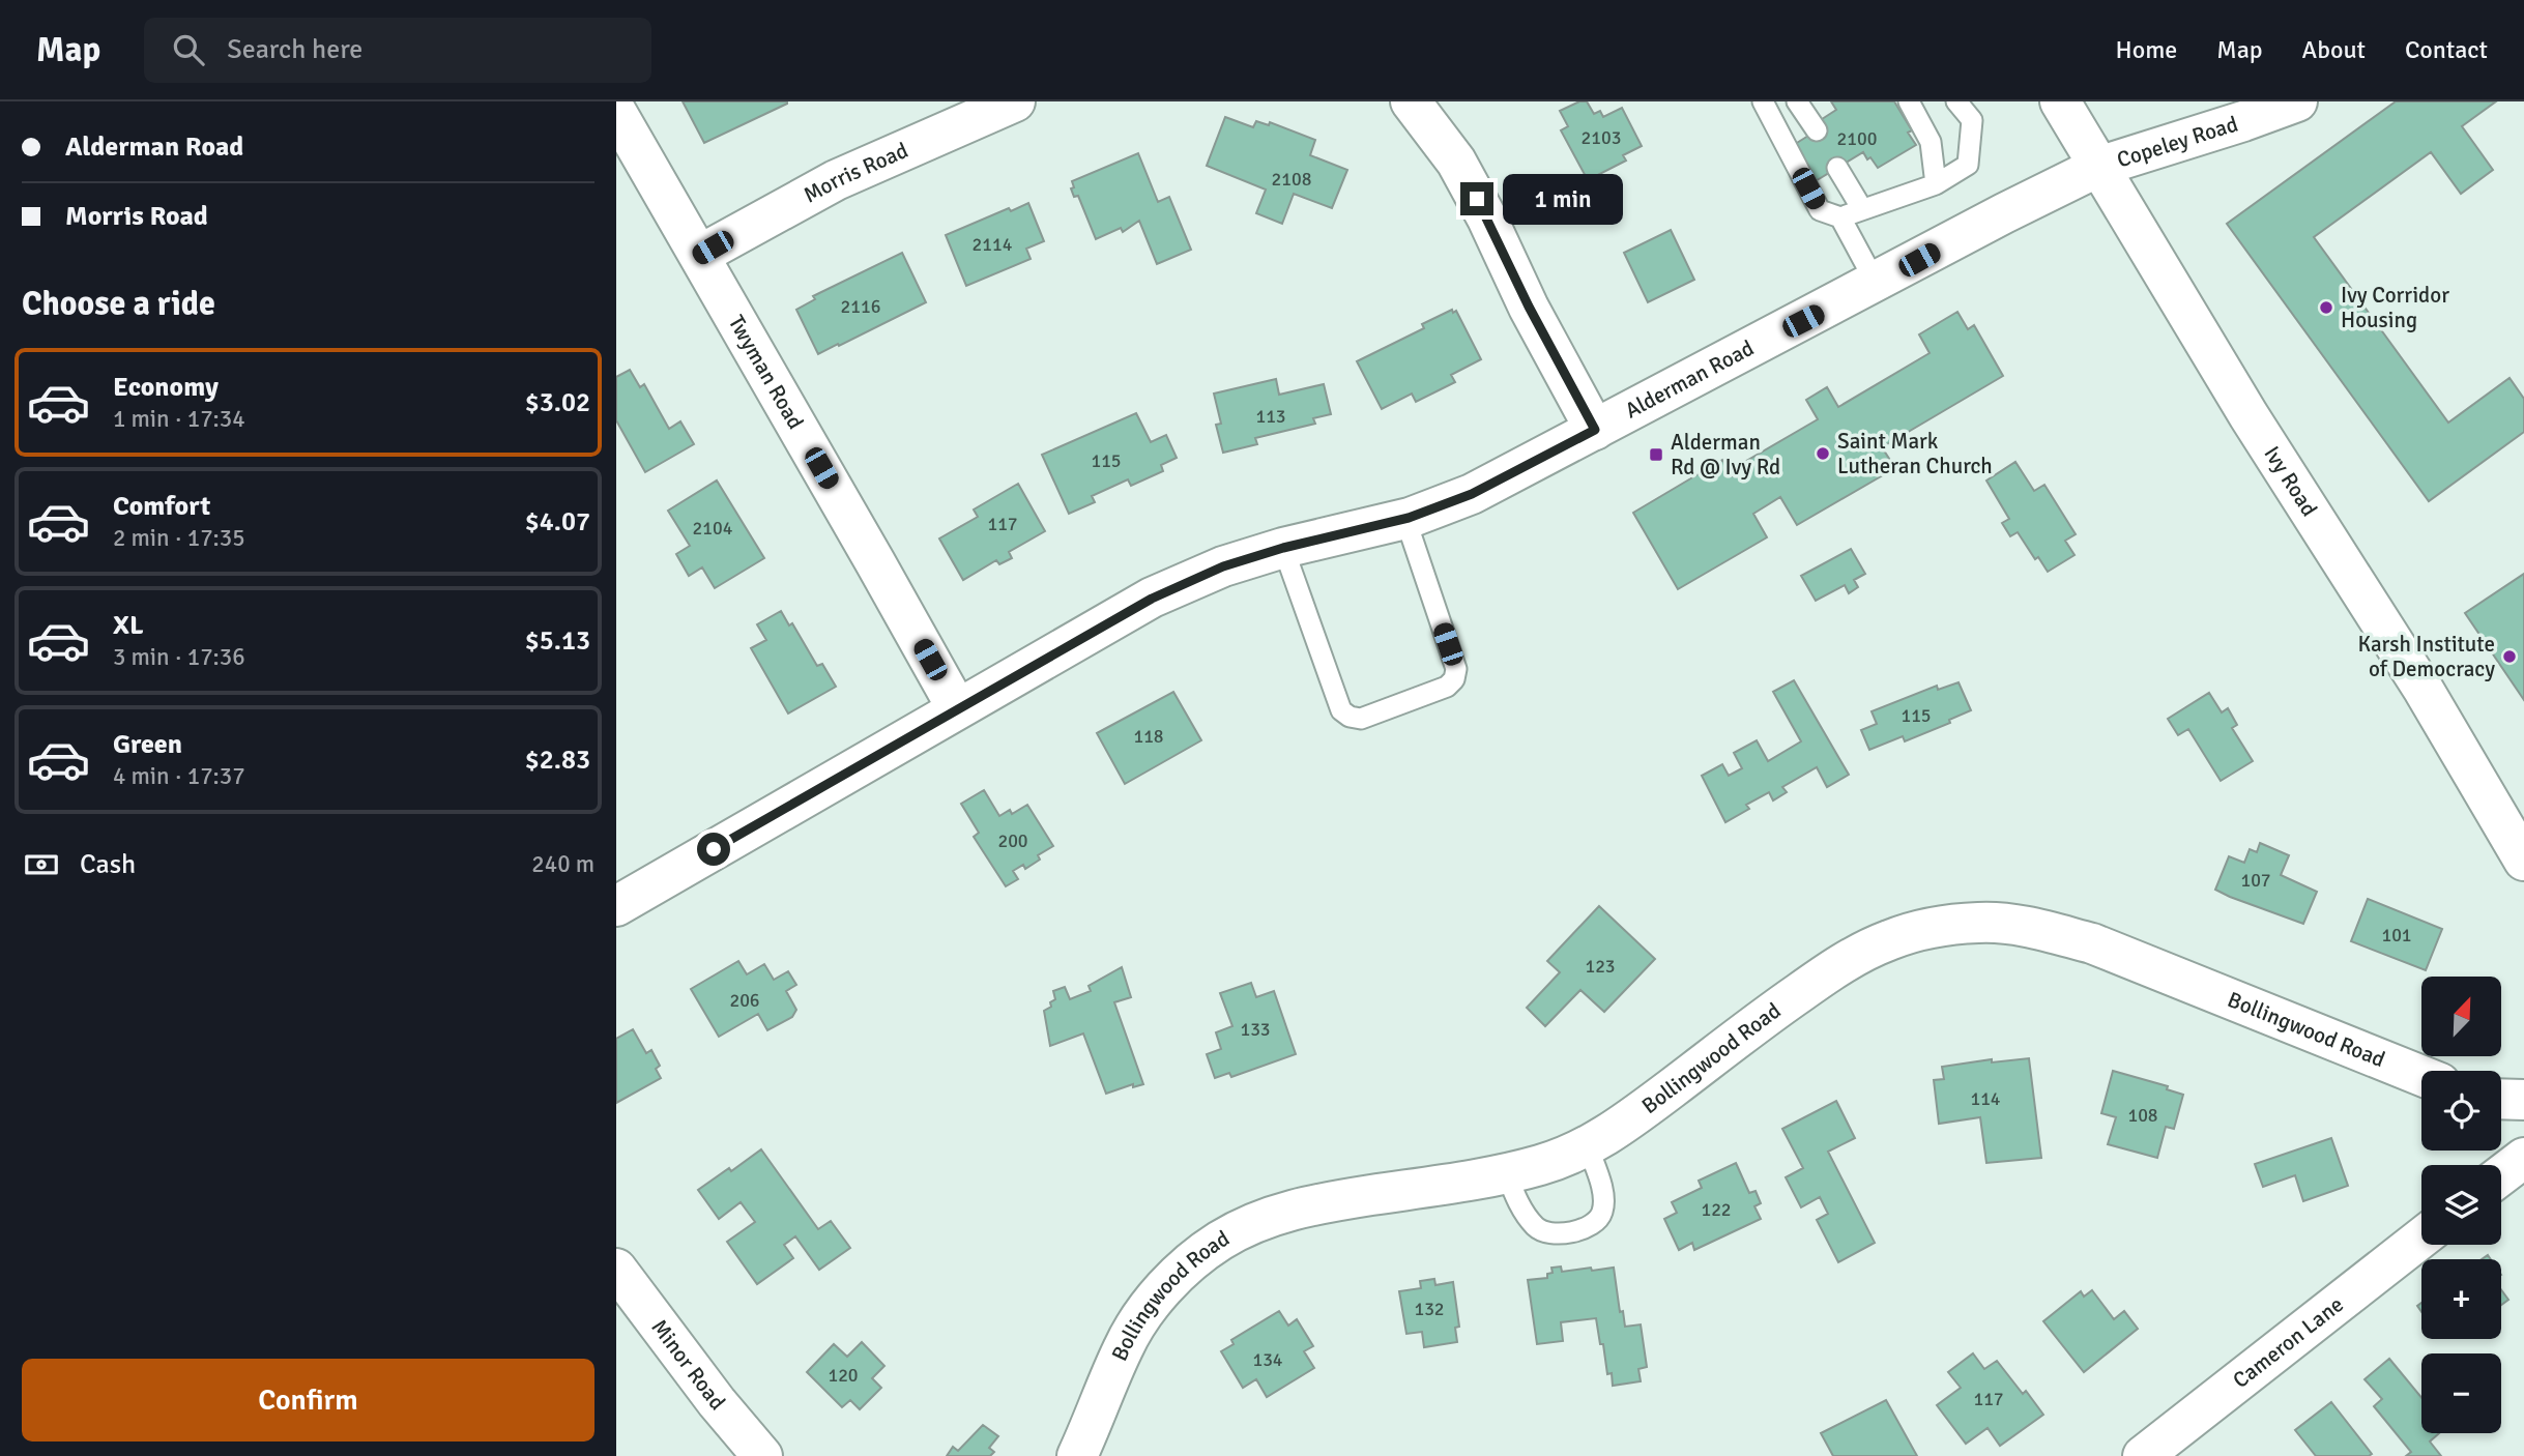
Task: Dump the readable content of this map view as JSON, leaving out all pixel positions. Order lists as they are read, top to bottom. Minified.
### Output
{"streets":{"street":["Copeley Road","Morris Road","Twyman Road","Alderman Road","Ivy Road","Bollingwood Road","Cameron Lane","Minor Road"]},"crossings":[["Copeley Road","Alderman Road"],["Copeley Road","Ivy Road"],["Morris Road","Twyman Road"],["Twyman Road","Alderman Road"],["Alderman Road","Ivy Road"]],"places":{"other":["Ivy Corridor Housing","Saint Mark Lutheran Church","Karsh Institute of Democracy"],"transit":["Alderman Rd @ Ivy Rd"]},"house_numbers":["2103","2100","2108","2114","2116","113","115","117","2104","115","118","200","107","101","123","206","133","114","108","122","132","134","120","117"],"north":"top right","page":{"header":"Map","search":"Search here","nav":["Home","Map","About","Contact"],"banner":["Alderman Road","Morris Road"],"bubble":"1 min","heading":"Choose a ride","list":[{"name":"Economy","note":"1 min · 17:34","value":"$3.02"},{"name":"Comfort","note":"2 min · 17:35","value":"$4.07"},{"name":"XL","note":"3 min · 17:36","value":"$5.13"},{"name":"Green","note":"4 min · 17:37","value":"$2.83"}],"pay":["Cash","240 m"],"map_buttons":["+","−"],"buttons":"Confirm"}}
